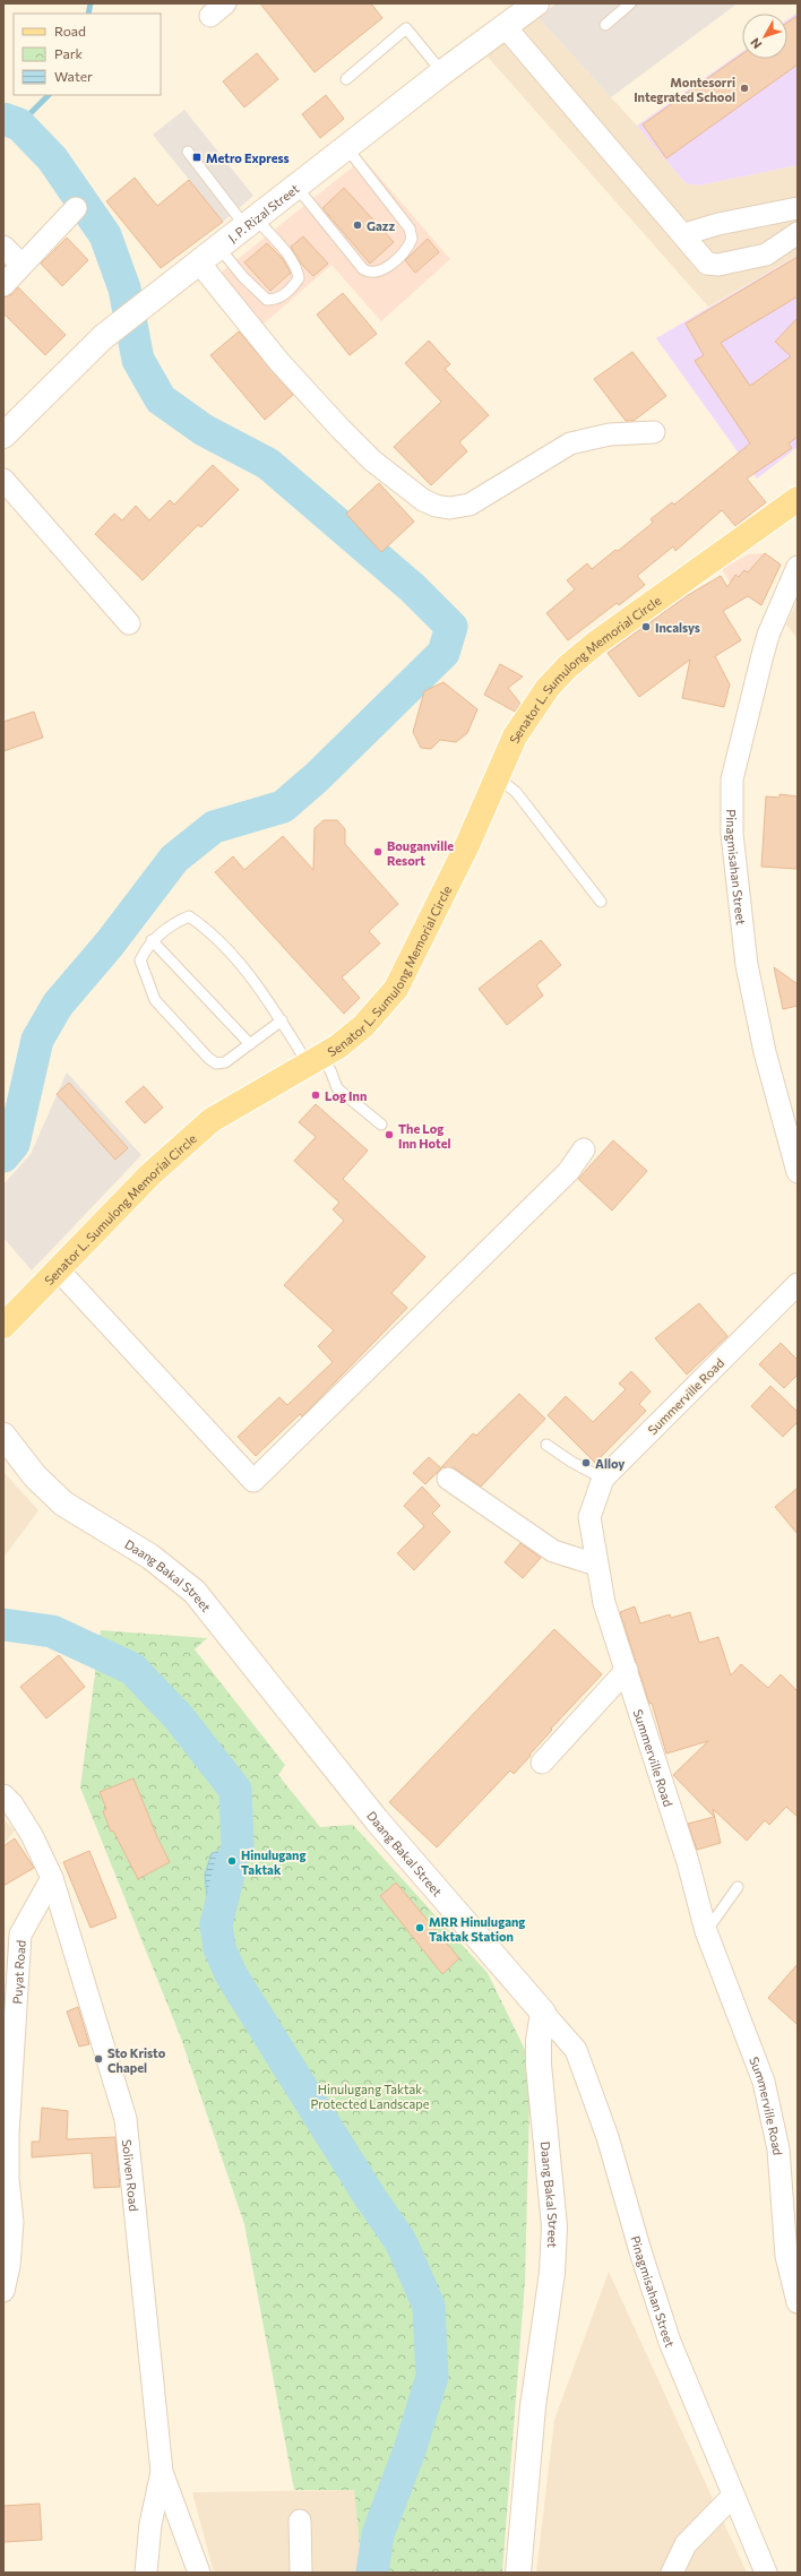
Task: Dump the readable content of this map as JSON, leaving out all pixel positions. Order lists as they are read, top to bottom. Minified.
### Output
{"streets":{"main road":["Senator L. Sumulong Memorial Circle"],"street":["J. P. Rizal Street","Pinagmisahan Street","Summerville Road","Daang Bakal Street","Puyat Road","Soliven Road"]},"crossings":[["Pinagmisahan Street","Daang Bakal Street"],["Puyat Road","Soliven Road"]],"parks":["Hinulugang Taktak Protected Landscape"],"places":{"other":["Montesorri Integrated School","Gazz","Incalsys","Bouganville Resort","Log Inn","The Log Inn Hotel","Alloy","Hinulugang Taktak","MRR Hinulugang Taktak Station","Sto Kristo Chapel"],"transit":["Metro Express"]},"legend":["Road","Park","Water"],"north":"bottom left"}
